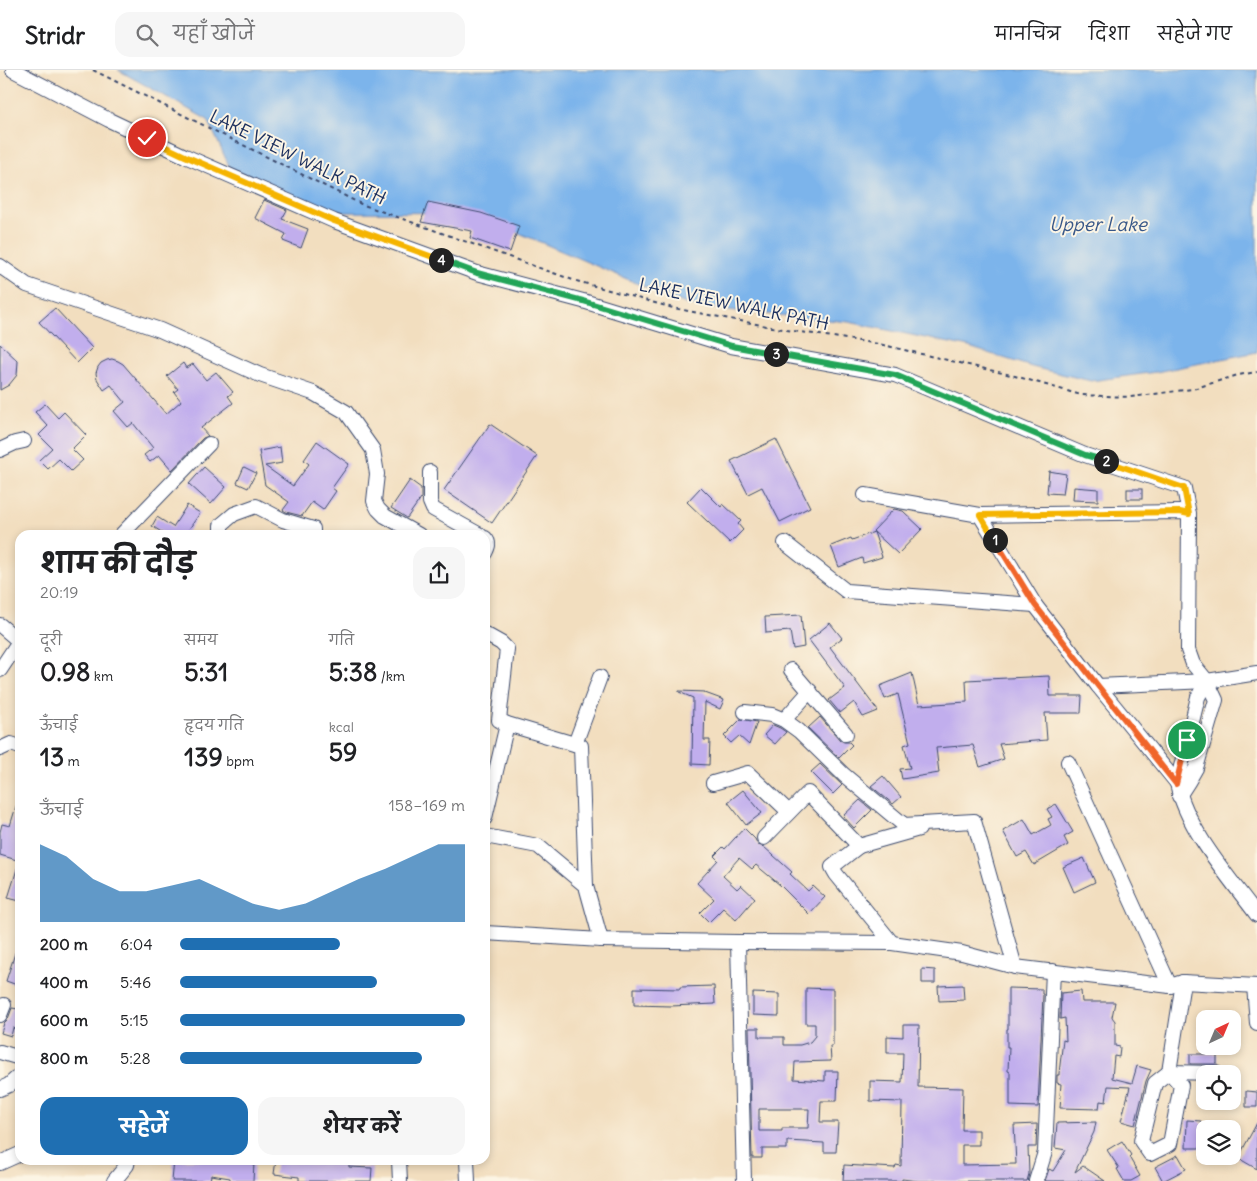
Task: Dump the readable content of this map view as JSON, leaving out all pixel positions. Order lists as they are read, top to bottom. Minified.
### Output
{"streets":{"path":["LAKE VIEW WALK PATH"]},"water":["Upper Lake"],"north":"top right","page":{"header":"Stridr","search":"यहाँ खोजें","nav":["मानचित्र","दिशा","सहेजे गए"],"pins":["4","3","2","1"],"heading":["शाम की दौड़","20:19"],"stats":[["दूरी","0.98 km"],["समय","5:31"],["गति","5:38 /km"],["ऊँचाई","13 m"],["हृदय गति","139 bpm"],["kcal","59"]],"chart":["ऊँचाई","158–169 m"],"list":[{"name":"200 m","note":"6:04"},{"name":"400 m","note":"5:46"},{"name":"600 m","note":"5:15"},{"name":"800 m","note":"5:28"}],"buttons":["सहेजें","शेयर करें"]}}
